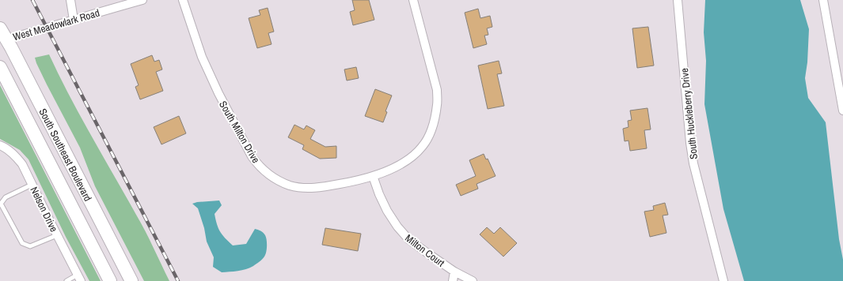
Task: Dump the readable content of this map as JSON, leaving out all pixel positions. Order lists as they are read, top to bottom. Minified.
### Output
{"streets":{"main road":["South Southeast Boulevard"],"street":["West Meadowlark Road","South Huckleberry Drive","South Milton Drive","Nelson Drive","Milton Court"]},"crossings":[["West Meadowlark Road","South Southeast Boulevard"],["South Milton Drive","Milton Court"]]}
